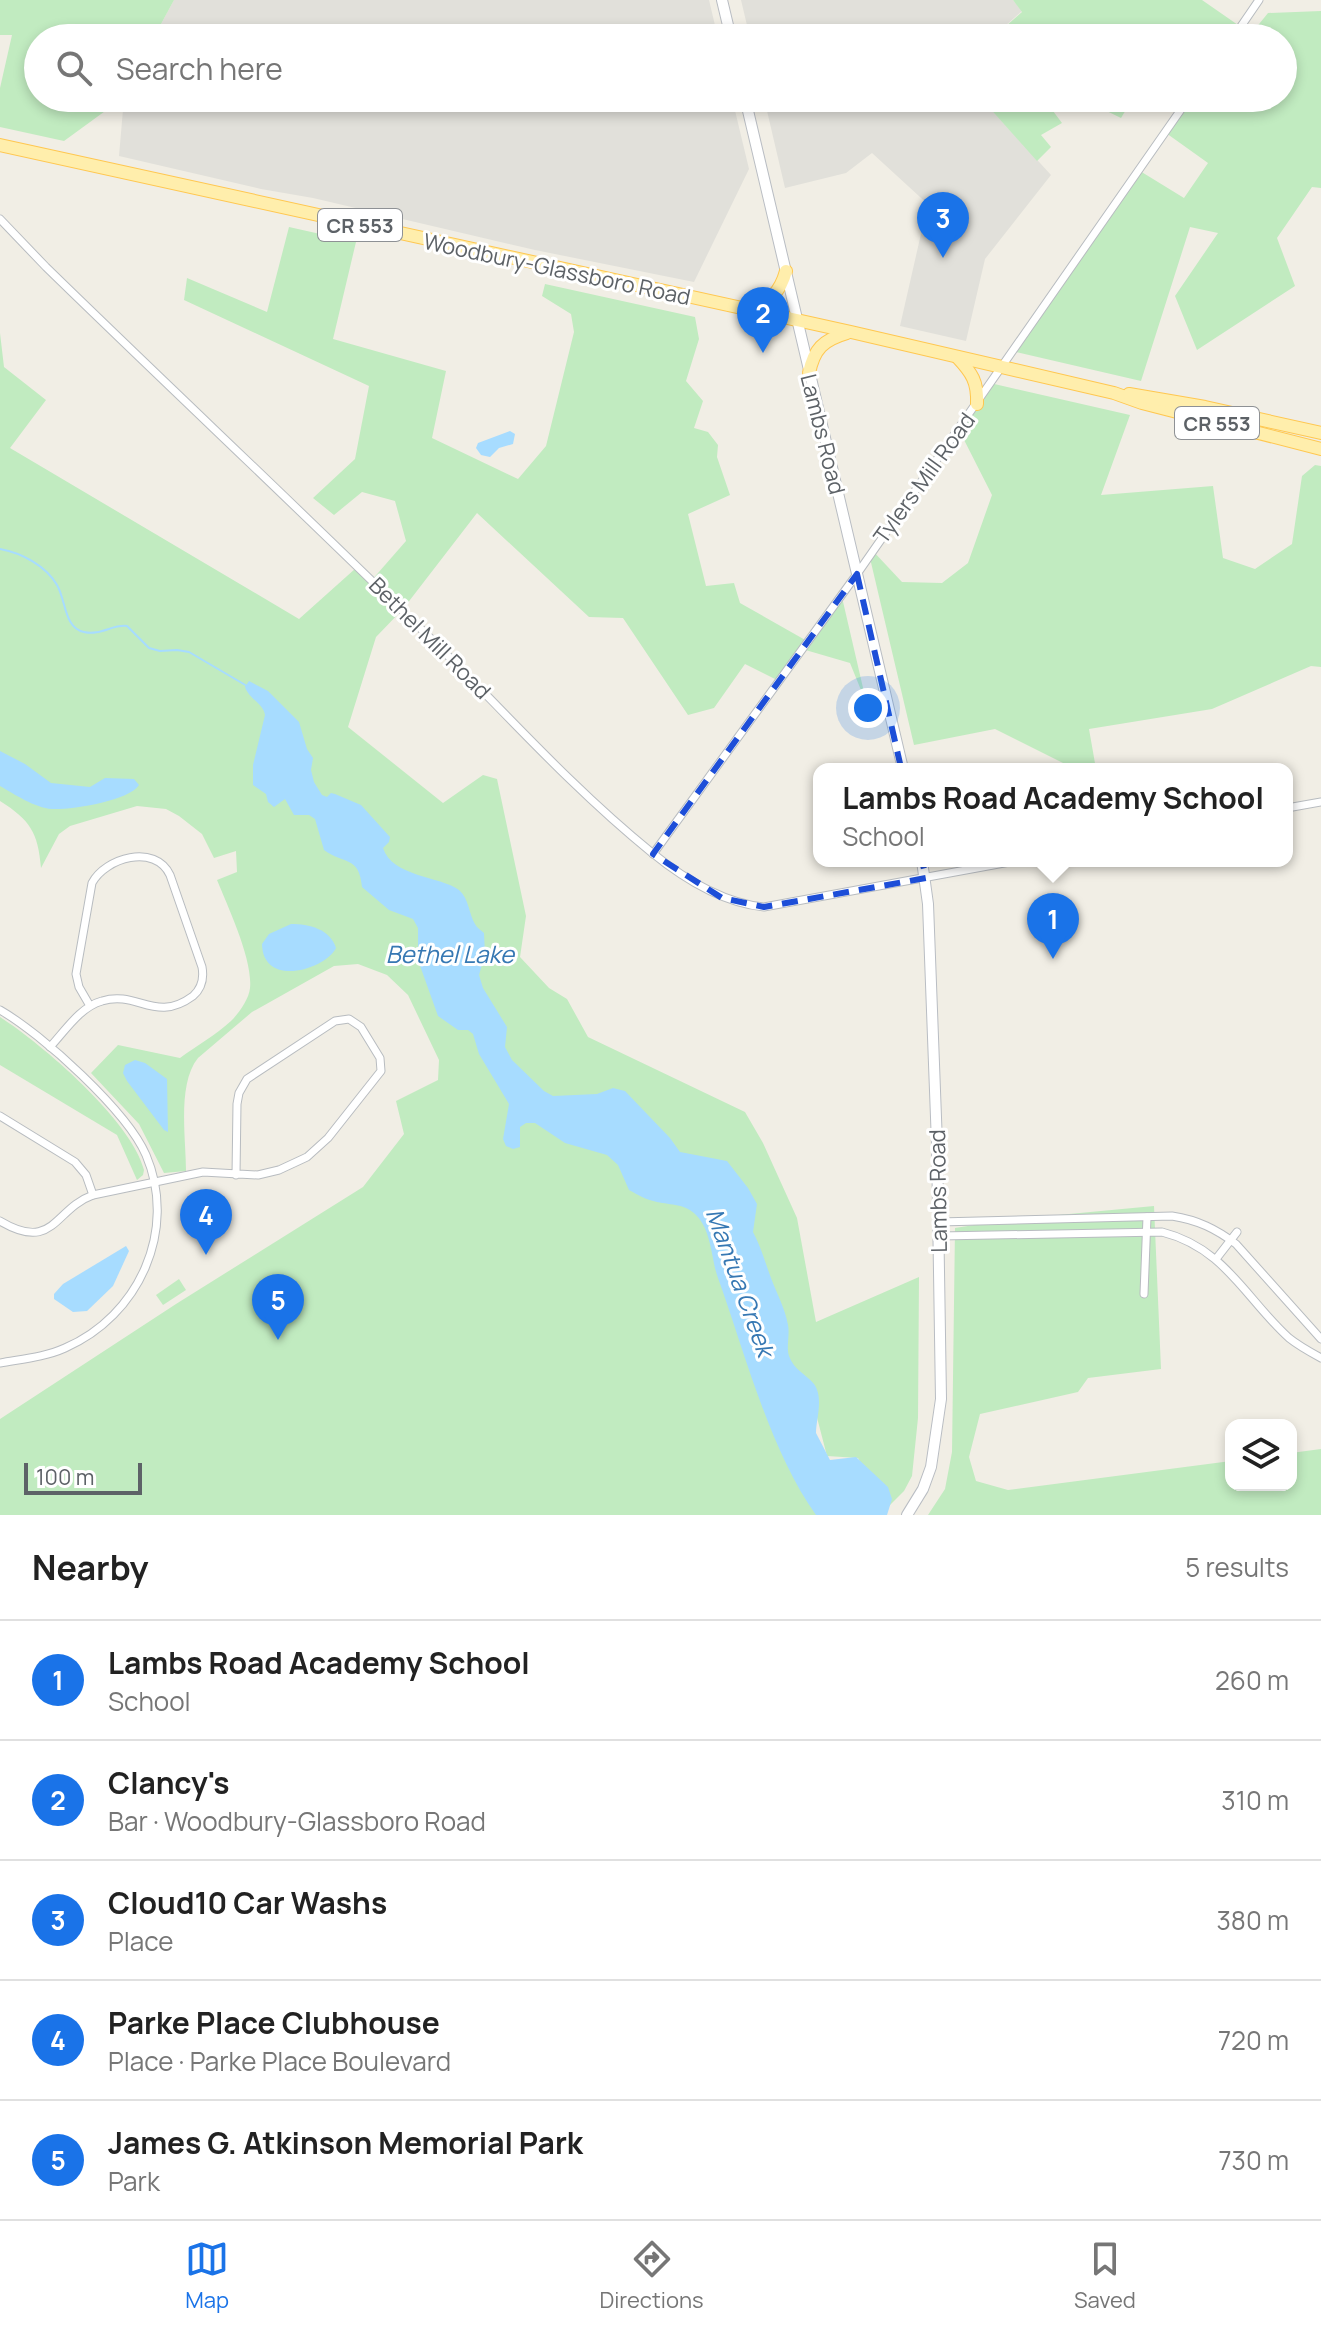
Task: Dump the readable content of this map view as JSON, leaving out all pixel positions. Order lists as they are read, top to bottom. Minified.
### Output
{"streets":{"main road":["CR 553","Woodbury-Glassboro Road","Lambs Road"],"street":["Tylers Mill Road","Bethel Mill Road"]},"crossings":[["Woodbury-Glassboro Road","Lambs Road"],["Woodbury-Glassboro Road","Tylers Mill Road"],["Lambs Road","Tylers Mill Road"],["Lambs Road","Bethel Mill Road"],["Tylers Mill Road","Bethel Mill Road"]],"water":["Bethel Lake","Mantua Creek"],"scale_bar":"100 m","page":{"search":"Search here","pins":["3","2","1","4","5"],"popup":["Lambs Road Academy School","School"],"scale":"100 m","heading":["Nearby","5 results"],"list":[{"mark":"1","name":"Lambs Road Academy School","note":"School","value":"260 m"},{"mark":"2","name":"Clancy's","note":"Bar · Woodbury-Glassboro Road","value":"310 m"},{"mark":"3","name":"Cloud10 Car Washs","note":"Place","value":"380 m"},{"mark":"4","name":"Parke Place Clubhouse","note":"Place · Parke Place Boulevard","value":"720 m"},{"mark":"5","name":"James G. Atkinson Memorial Park","note":"Park","value":"730 m"}],"nav":["Map","Directions","Saved"]}}
